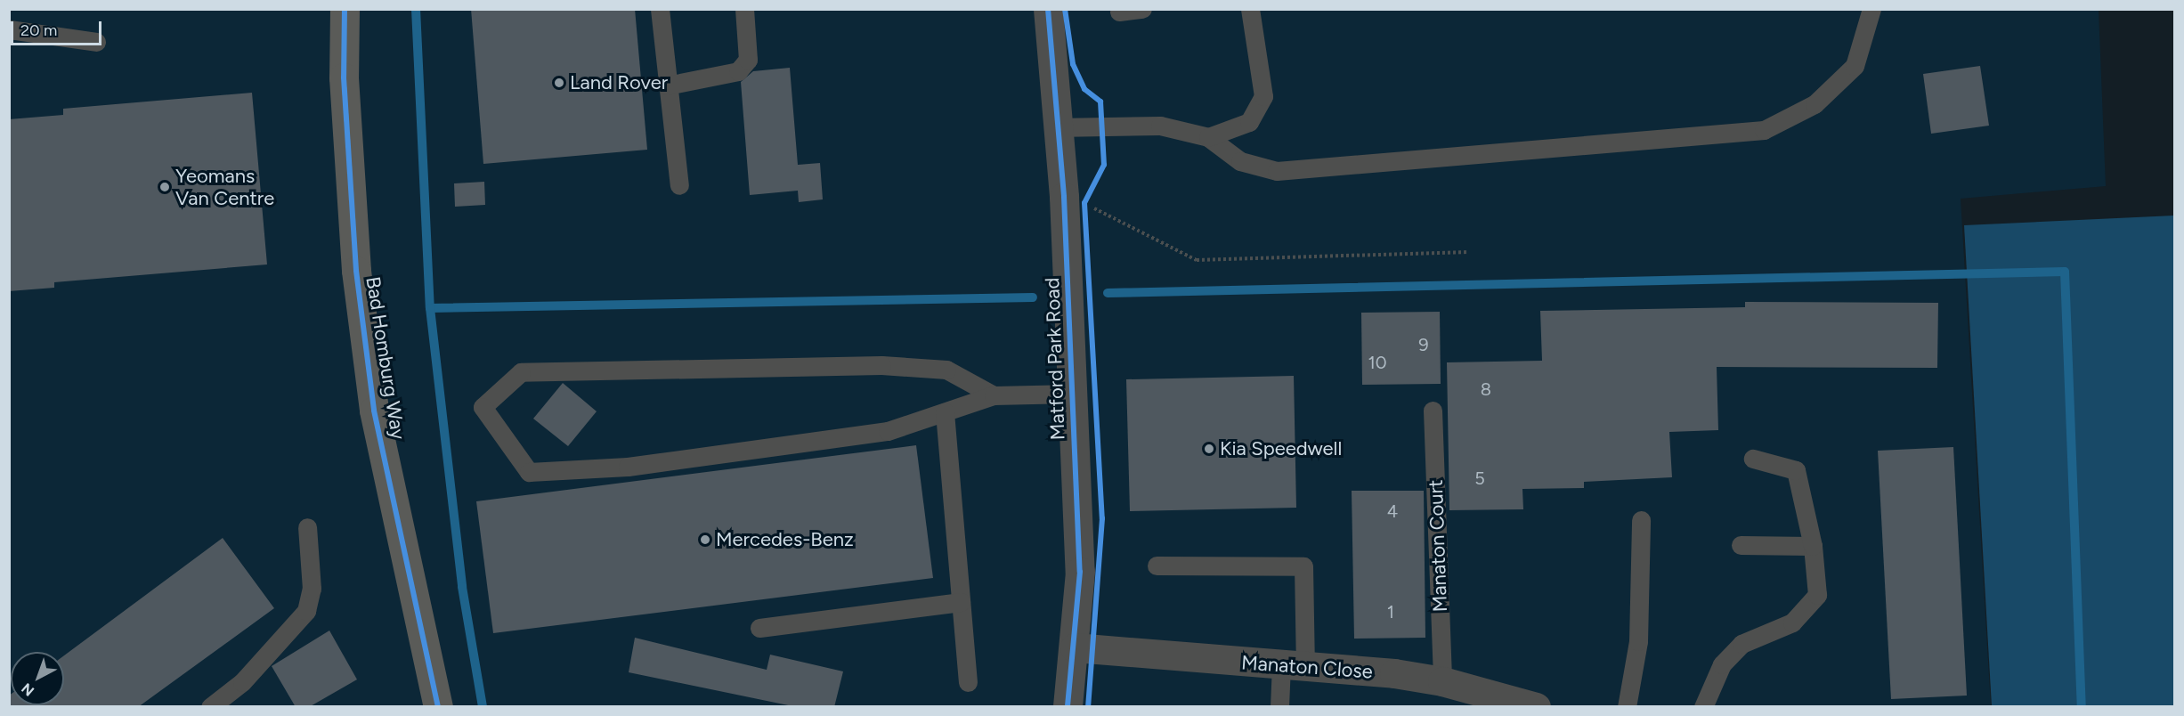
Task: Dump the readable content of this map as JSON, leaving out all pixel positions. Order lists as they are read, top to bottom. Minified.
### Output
{"streets":{"main road":["Bad Homburg Way"],"street":["Matford Park Road","Manaton Close"],"lane":["Manaton Court"]},"crossings":[["Matford Park Road","Manaton Close"],["Manaton Court","Manaton Close"]],"places":["Land Rover","Yeomans Van Centre","Kia Speedwell","Mercedes-Benz"],"house_numbers":["9","10","8","5","4","1"],"scale_bar":"20 m","north":"bottom left"}
